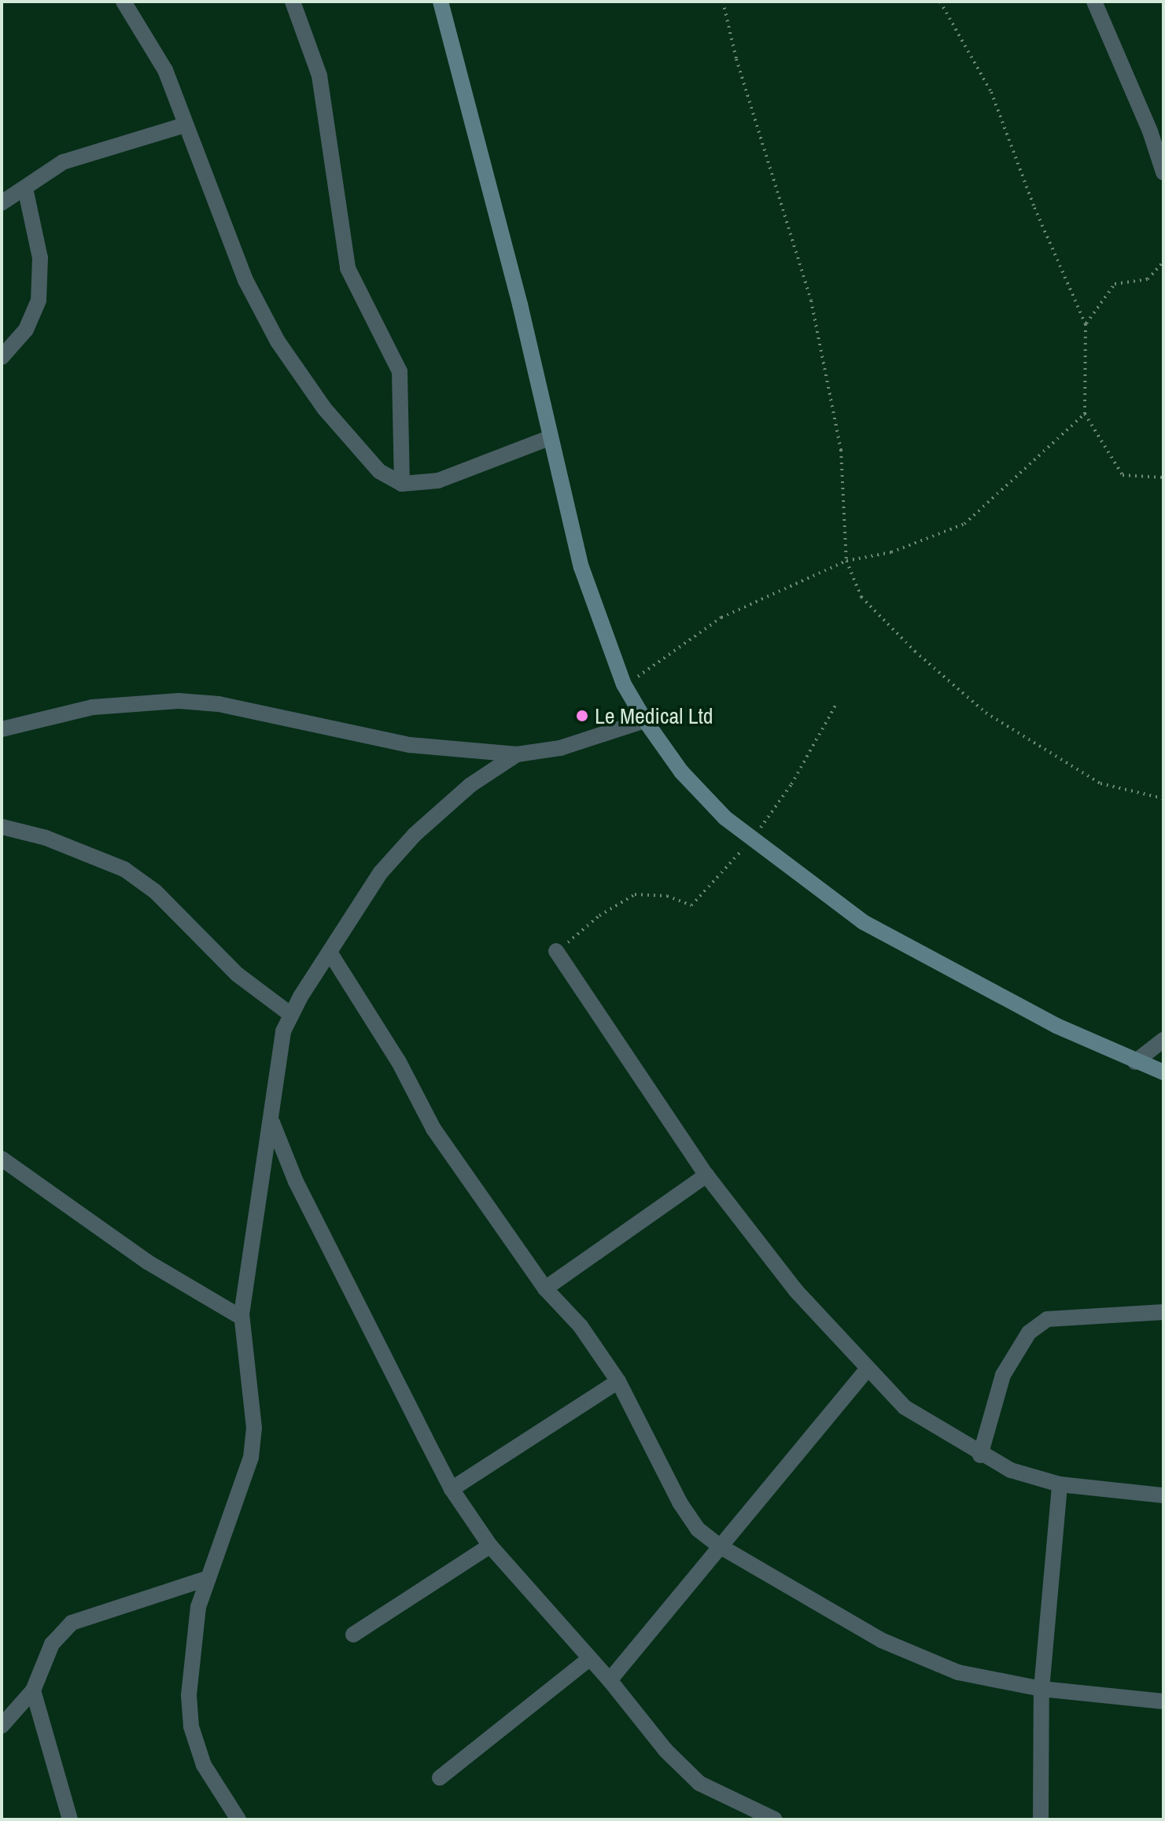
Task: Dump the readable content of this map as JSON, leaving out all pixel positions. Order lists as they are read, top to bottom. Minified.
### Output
{"places":["Le Medical Ltd"]}
